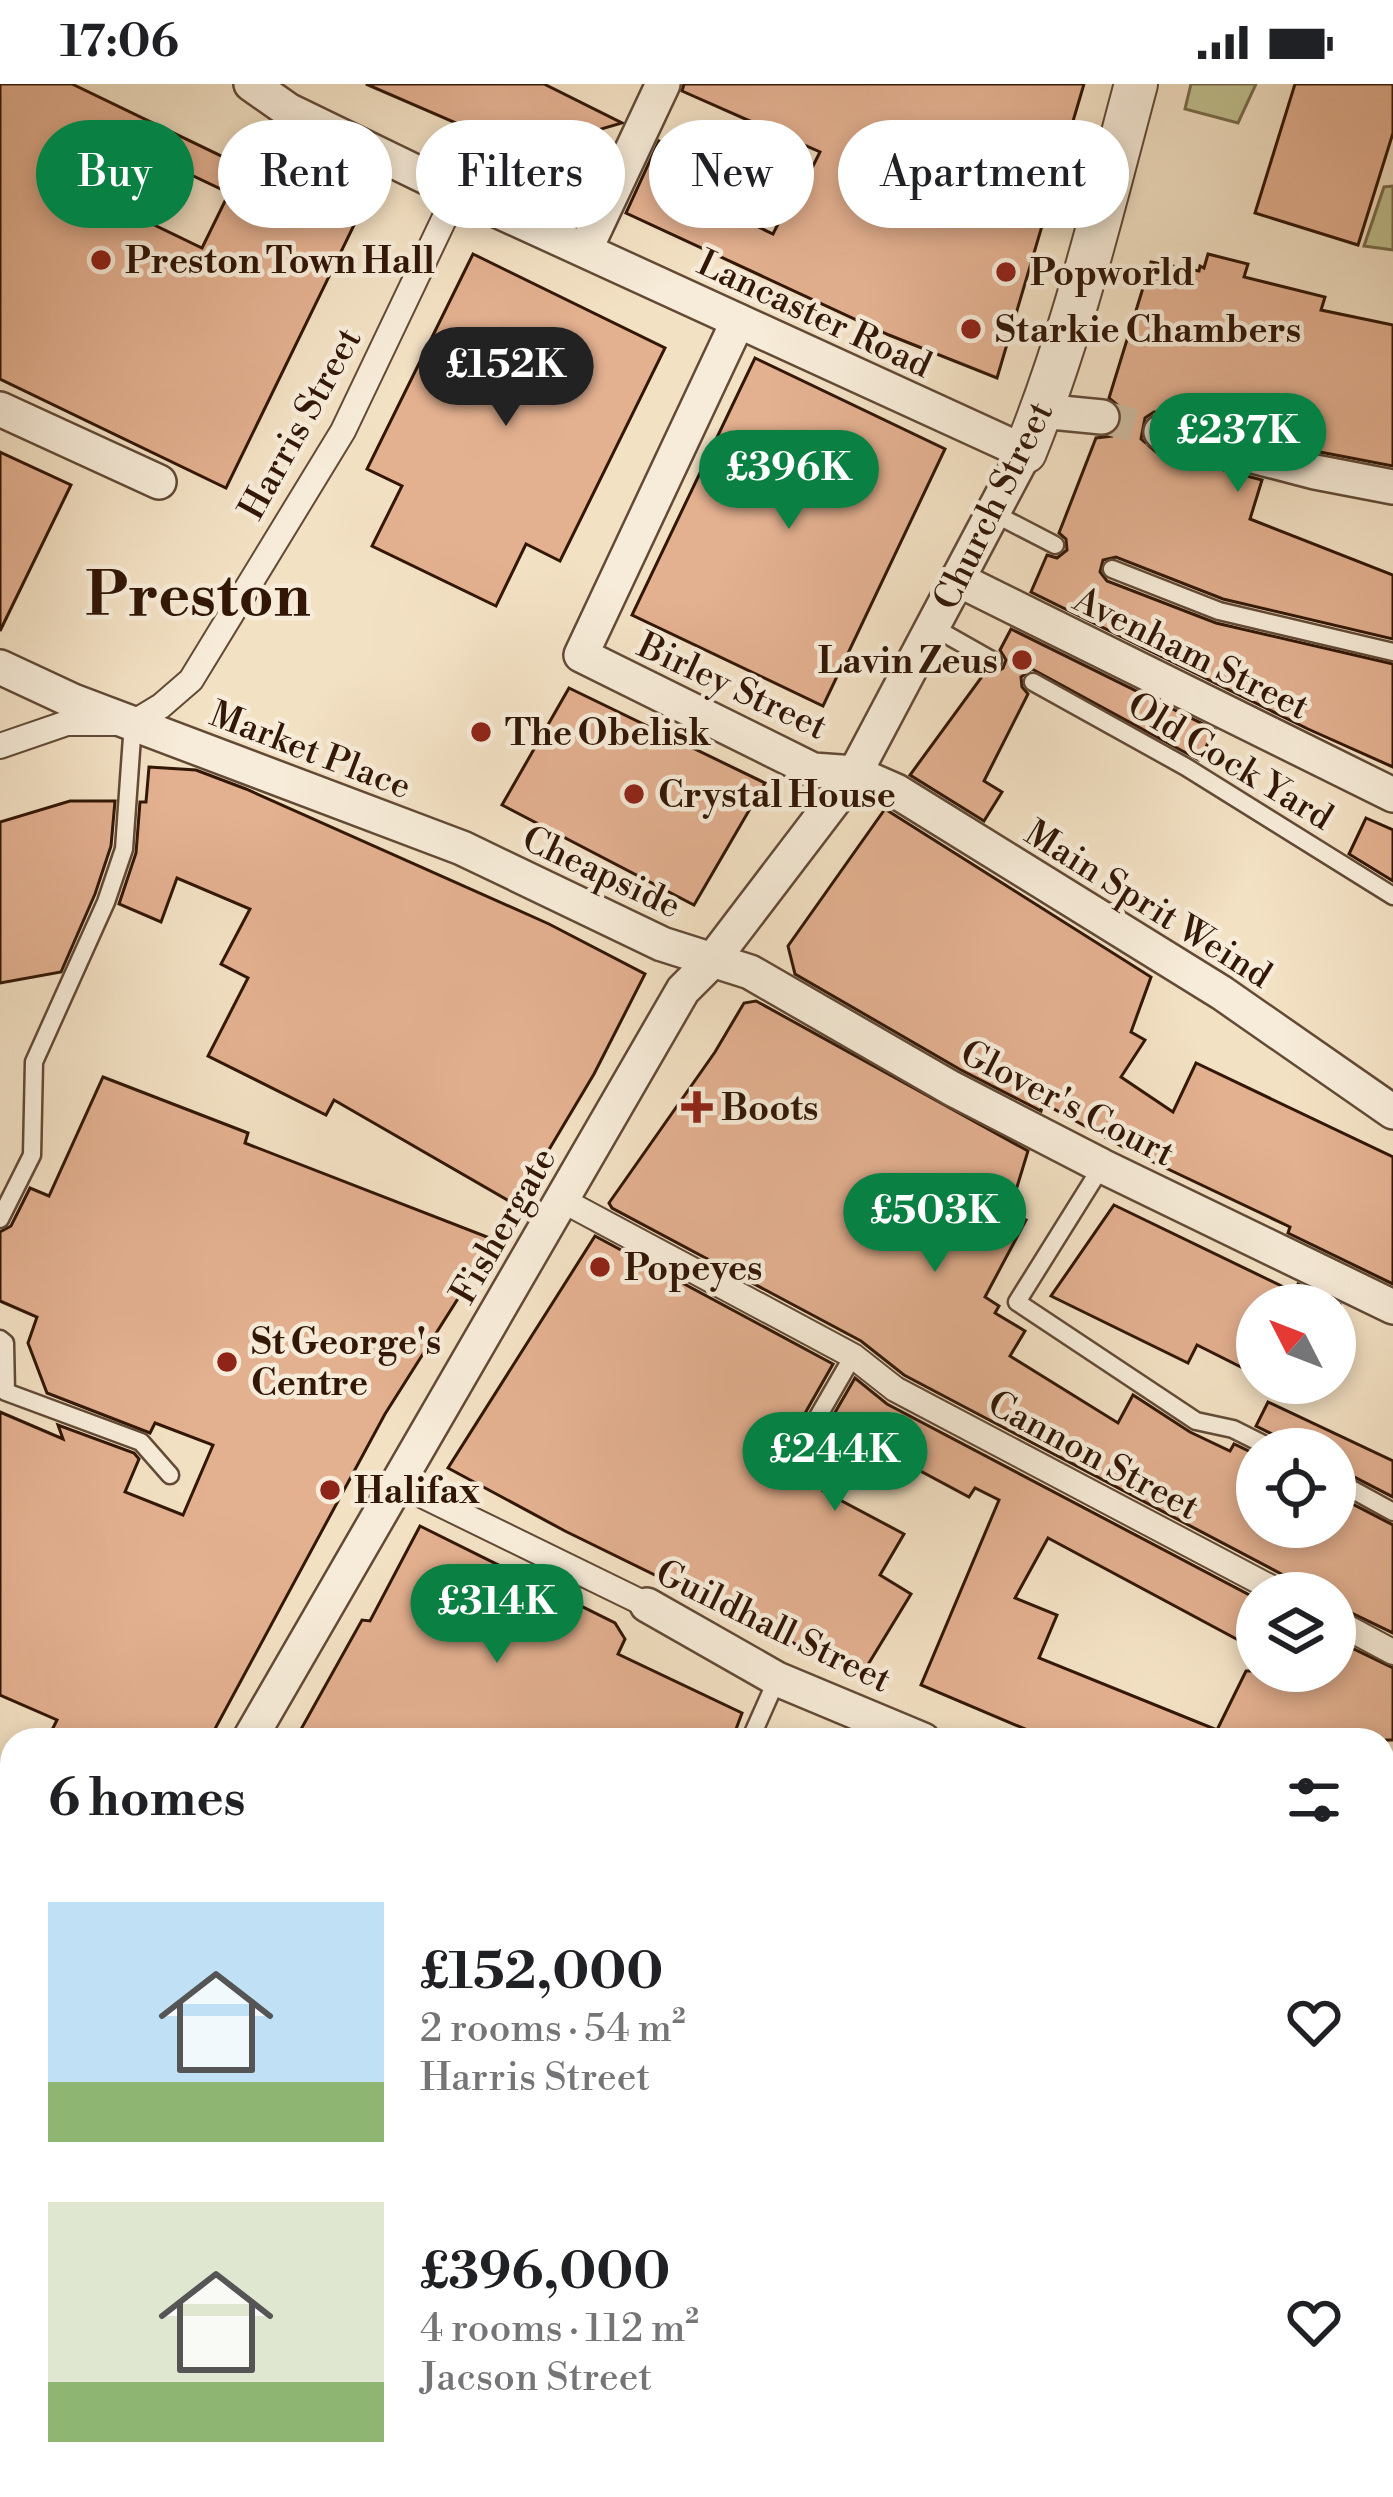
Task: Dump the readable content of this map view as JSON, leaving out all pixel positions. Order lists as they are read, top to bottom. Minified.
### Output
{"streets":{"street":["Lancaster Road","Harris Street","Church Street","Avenham Street","Birley Street","Market Place","Cheapside","Main Sprit Weind","Glover's Court","Fishergate","Cannon Street","Guildhall Street"],"lane":["Old Cock Yard"]},"crossings":[["Lancaster Road","Church Street"],["Lancaster Road","Birley Street"],["Harris Street","Market Place"],["Church Street","Avenham Street"],["Church Street","Birley Street"],["Church Street","Main Sprit Weind"],["Church Street","Fishergate"],["Birley Street","Main Sprit Weind"],["Birley Street","Fishergate"],["Market Place","Cheapside"],["Cheapside","Glover's Court"],["Cheapside","Fishergate"],["Main Sprit Weind","Fishergate"],["Glover's Court","Fishergate"],["Fishergate","Cannon Street"],["Fishergate","Guildhall Street"]],"districts":["Preston"],"places":{"other":["Preston Town Hall","Popworld","Starkie Chambers","Lavin Zeus","The Obelisk","Crystal House","Popeyes","St George's Centre","Halifax"],"health":["Boots"]},"north":"top left","page":{"status":"17:06","chip":["Buy","Rent","Filters","New","Apartment"],"price":["£152K","£237K","£396K","£503K","£244K","£314K"],"heading":"6 homes","list":[{"name":"£152,000","note":"2 rooms · 54 m² · Harris Street"},{"name":"£396,000","note":"4 rooms · 112 m² · Jacson Street"}]}}
